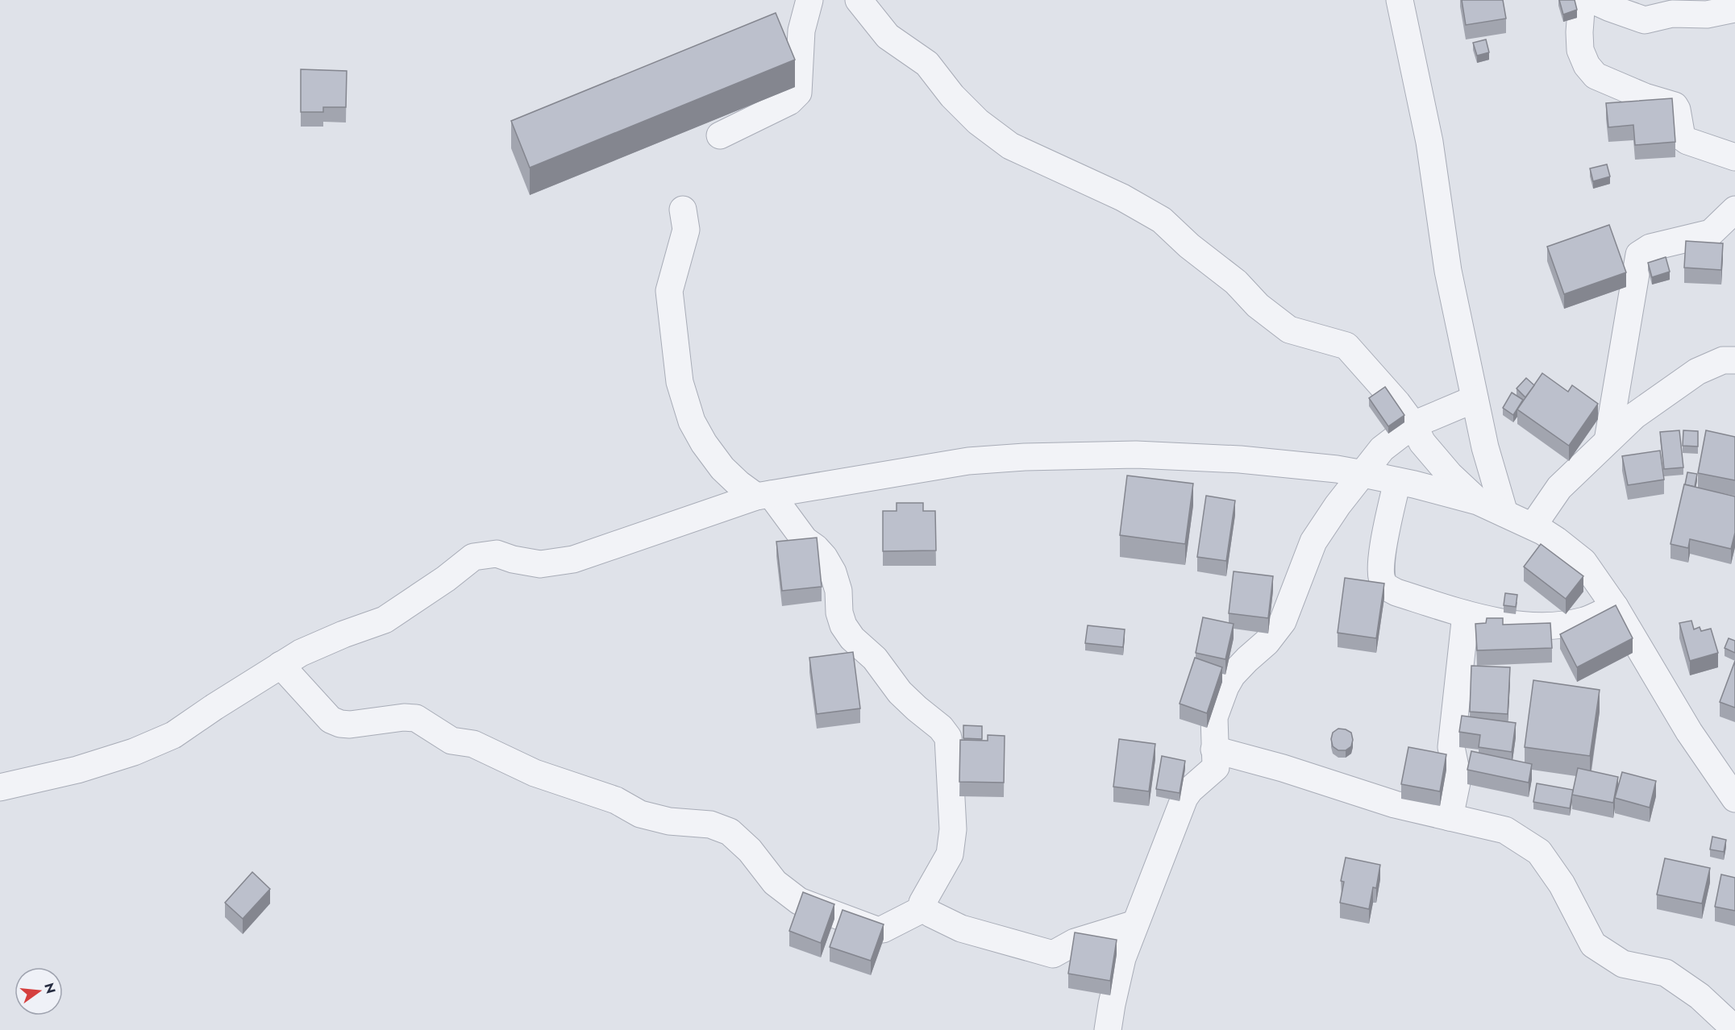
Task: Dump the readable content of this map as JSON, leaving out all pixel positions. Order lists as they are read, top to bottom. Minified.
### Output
{"north":"right"}
